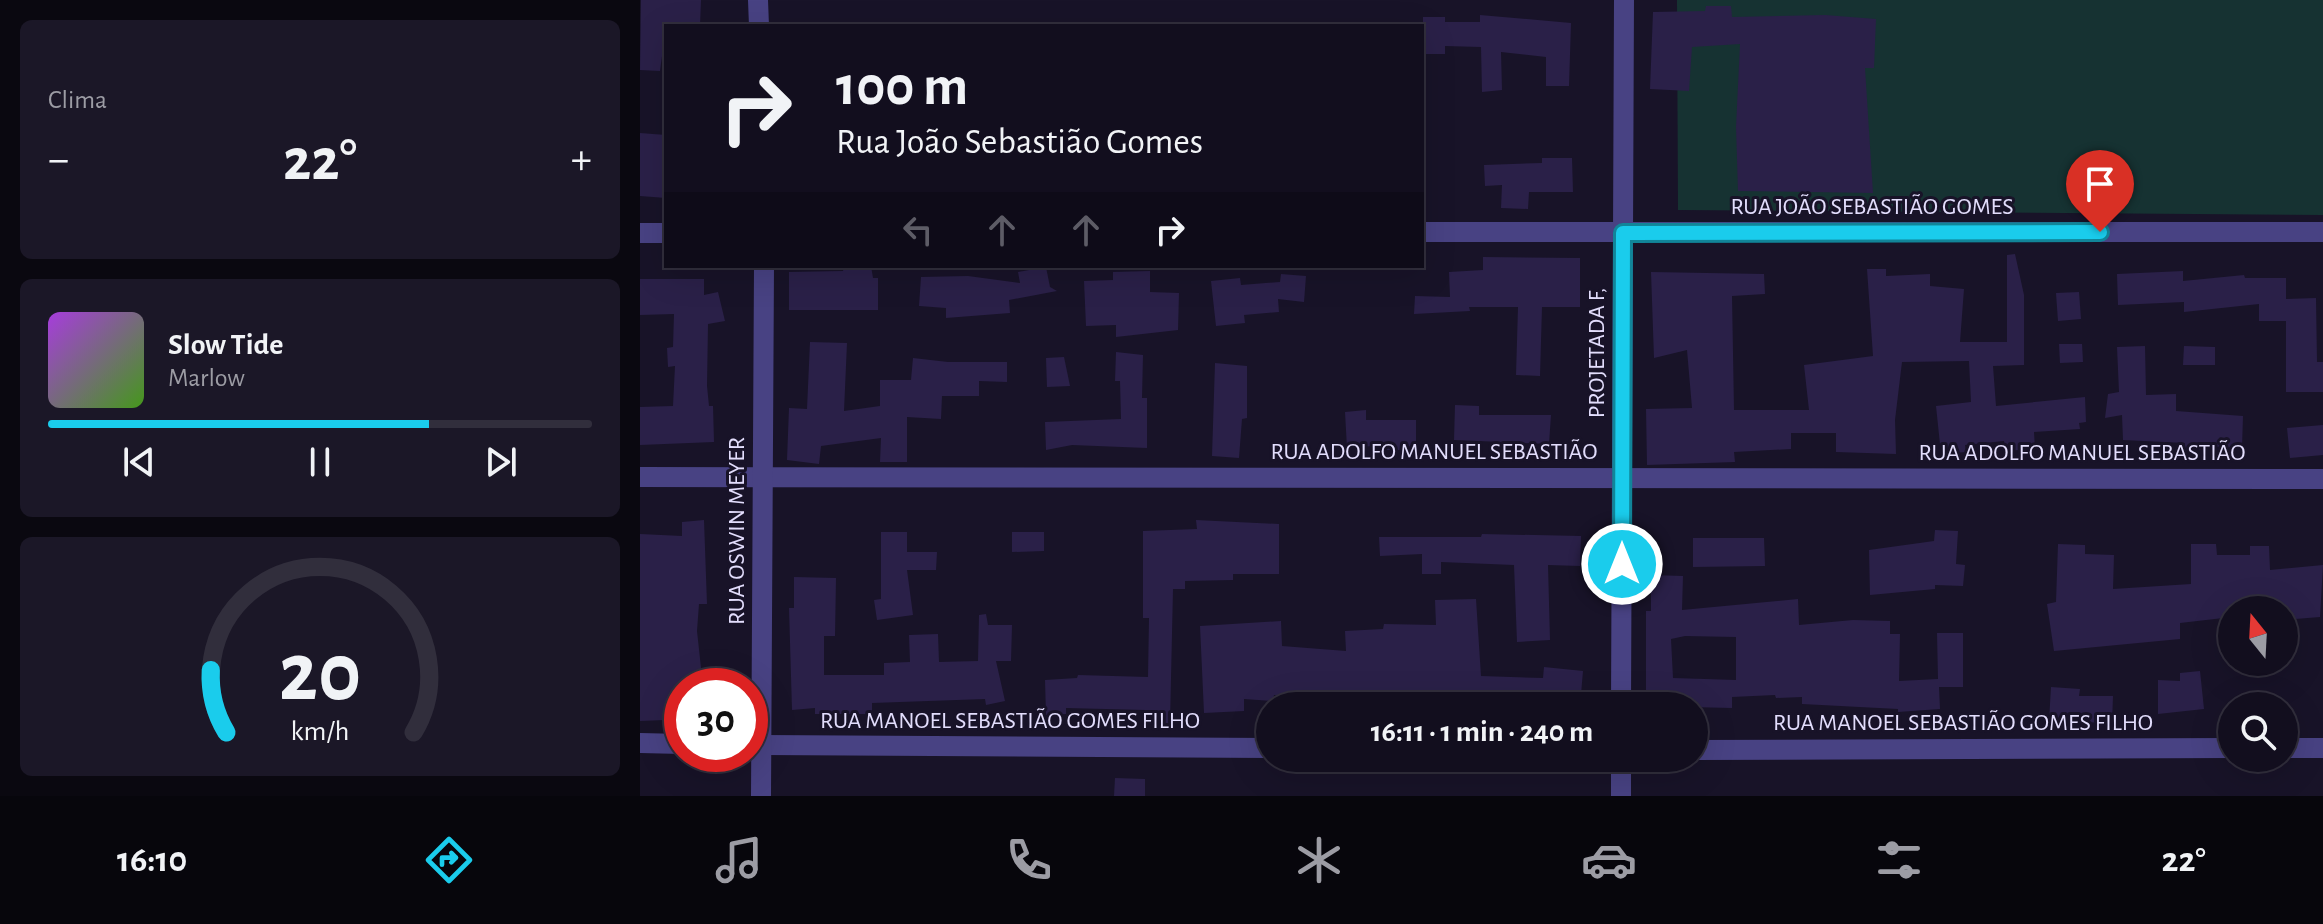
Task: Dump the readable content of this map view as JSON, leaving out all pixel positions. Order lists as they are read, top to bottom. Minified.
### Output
{"streets":{"street":["RUA JOÃO SEBASTIÃO GOMES","PROJETADA F,","RUA ADOLFO MANUEL SEBASTIÃO","RUA OSWIN MEYER","RUA MANOEL SEBASTIÃO GOMES FILHO"]},"crossings":[["RUA JOÃO SEBASTIÃO GOMES","PROJETADA F,"],["PROJETADA F,","RUA ADOLFO MANUEL SEBASTIÃO"],["RUA ADOLFO MANUEL SEBASTIÃO","RUA OSWIN MEYER"]],"north":"top","page":{"tile":"Clima","turn":["100 m","Rua João Sebastião Gomes"],"heat":["−","22°","+"],"song":["Slow Tide","Marlow"],"limit":"30","trip":"16:11 · 1 min · 240 m","tabs":["16:10","22°"],"gauge":["20","km/h"]}}
